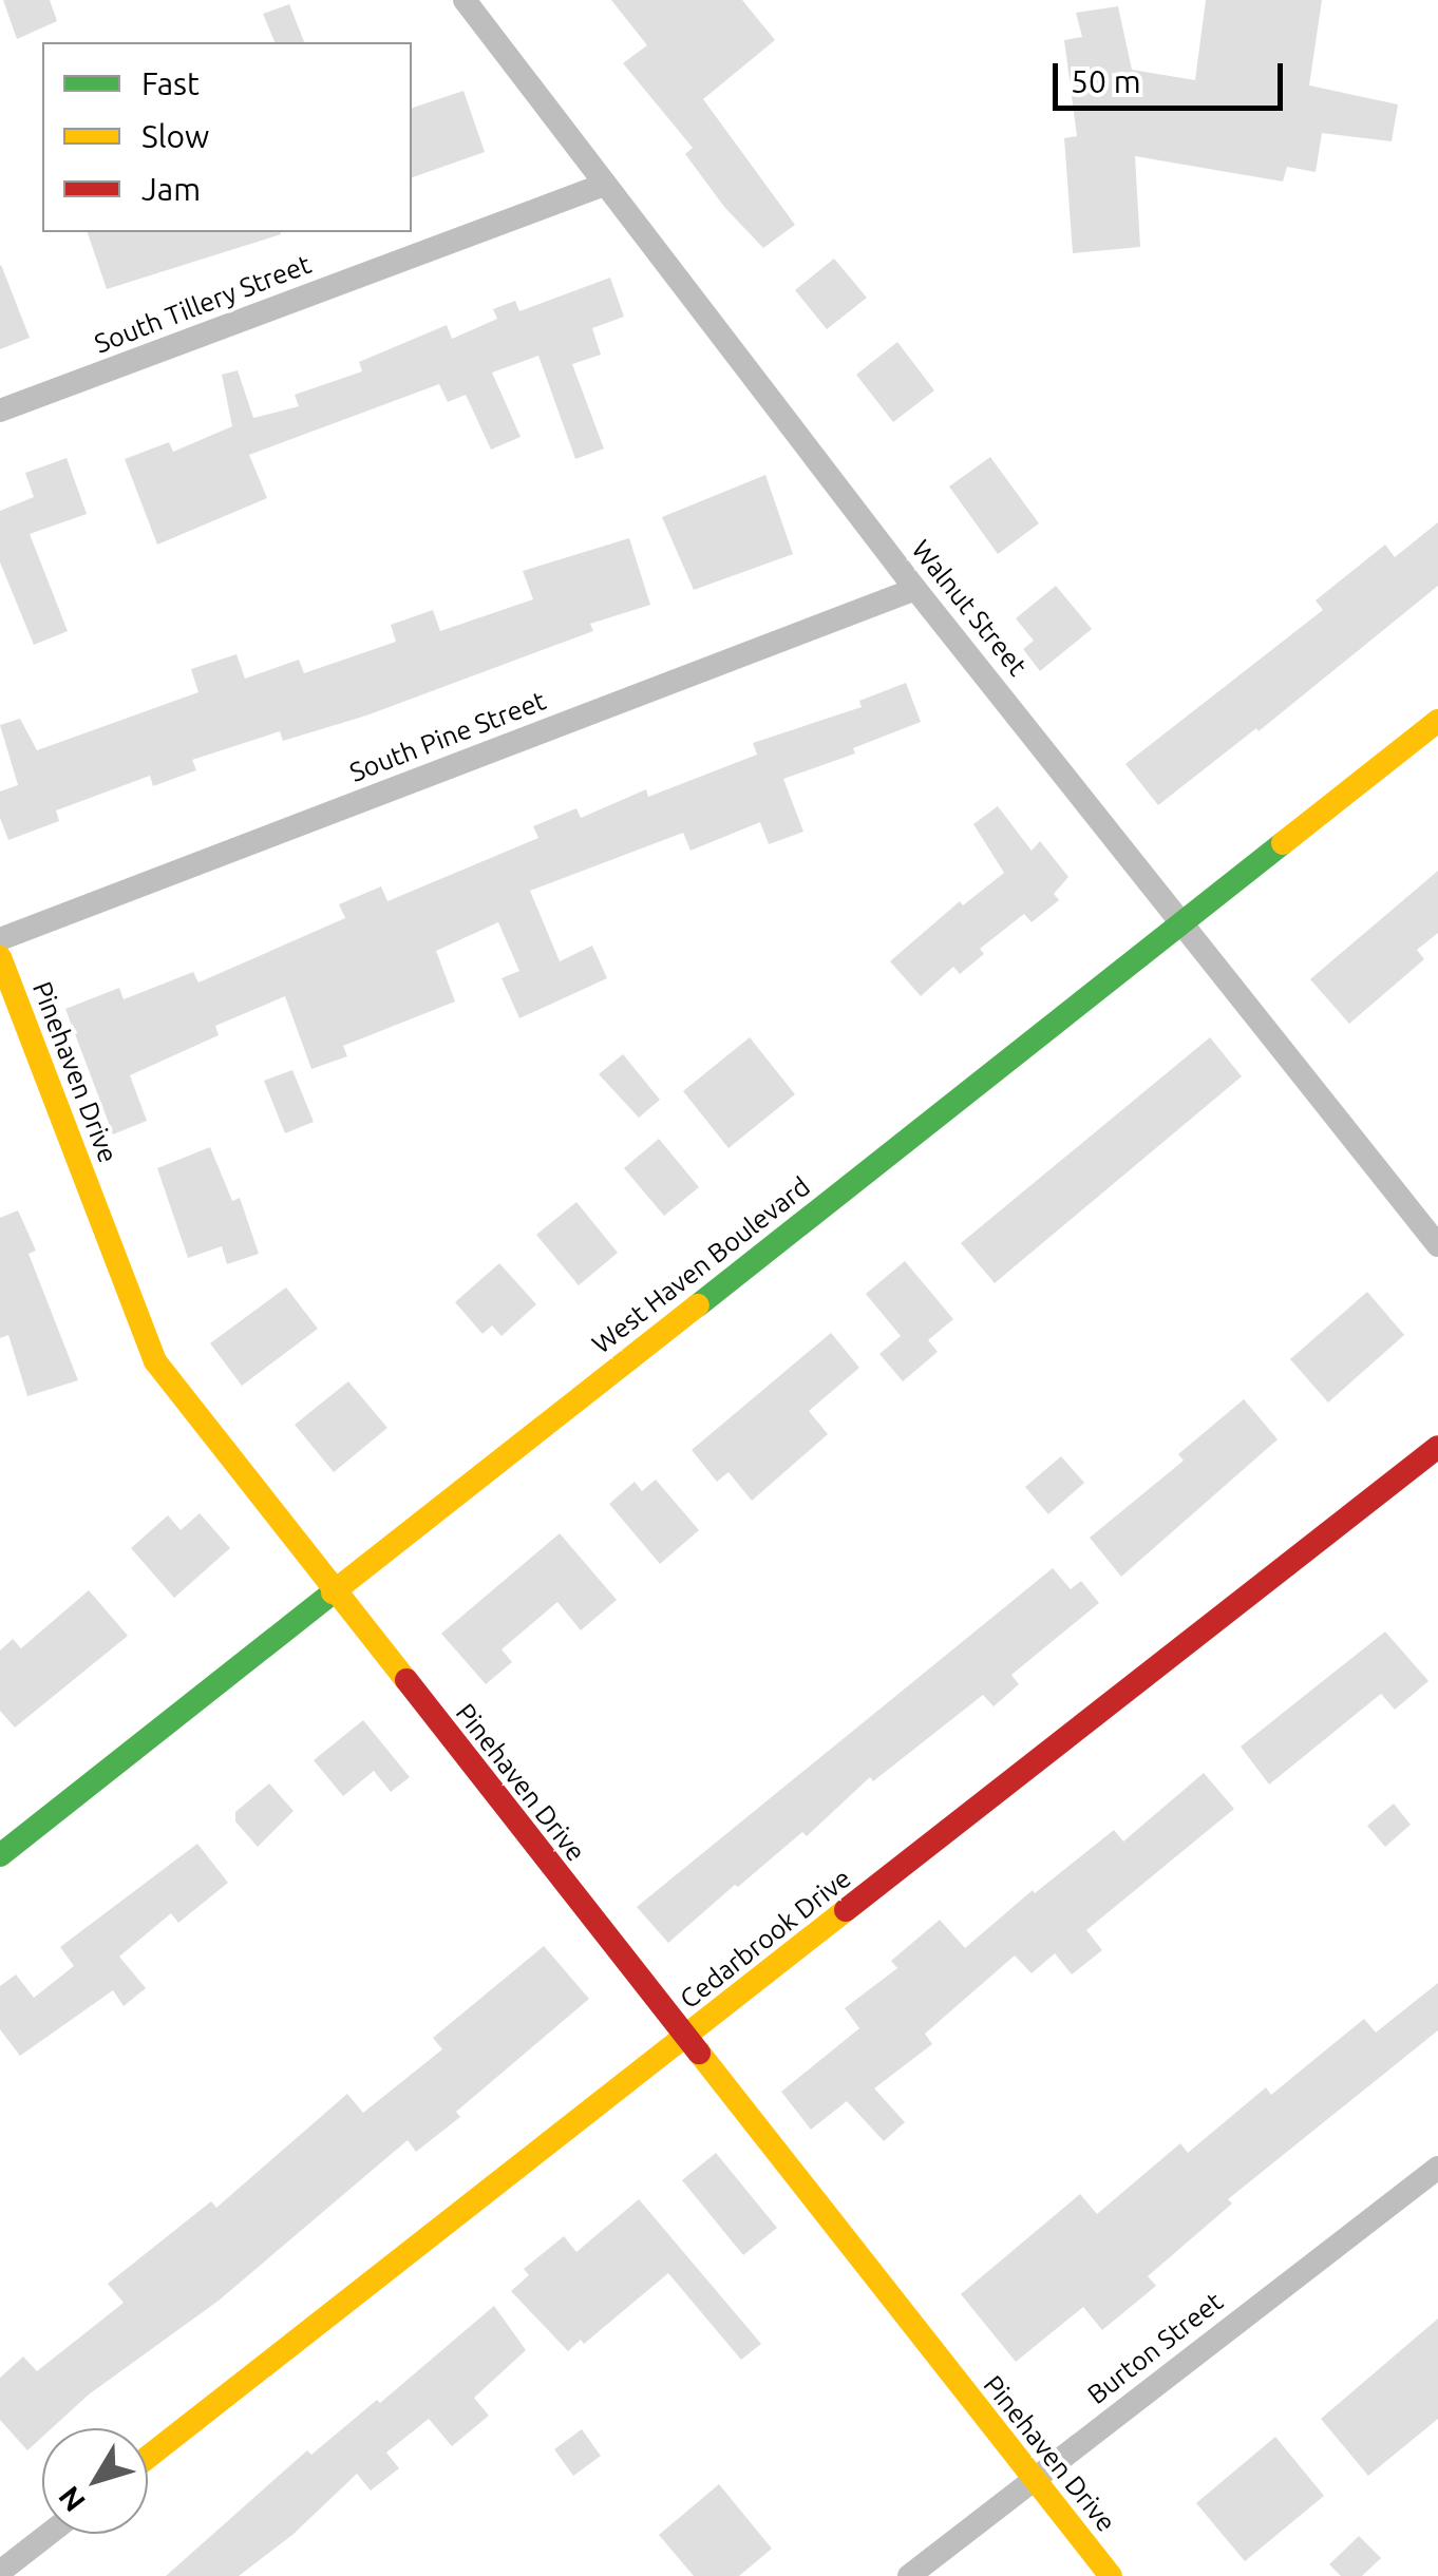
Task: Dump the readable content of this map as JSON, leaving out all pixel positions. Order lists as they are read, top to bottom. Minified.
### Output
{"streets":{"street":["South Tillery Street","Walnut Street","South Pine Street","Pinehaven Drive","West Haven Boulevard","Cedarbrook Drive","Burton Street"]},"crossings":[["South Tillery Street","Walnut Street"],["Walnut Street","South Pine Street"],["Walnut Street","West Haven Boulevard"],["Pinehaven Drive","West Haven Boulevard"],["Pinehaven Drive","Cedarbrook Drive"],["Pinehaven Drive","Burton Street"]],"legend":["Fast","Slow","Jam"],"scale_bar":"50 m","north":"bottom left"}
